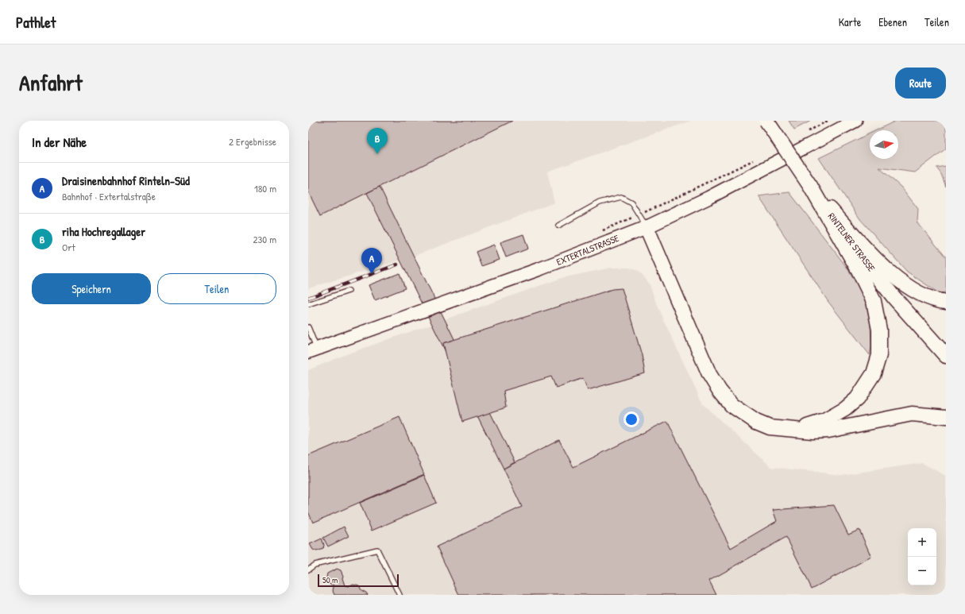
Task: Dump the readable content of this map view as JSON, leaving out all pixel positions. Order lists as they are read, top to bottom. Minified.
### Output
{"streets":{"main road":["RINTELNER STRASSE","EXTERTALSTRASSE"]},"scale_bar":"50 m","north":"right","page":{"header":"Pathlet","nav":["Karte","Ebenen","Teilen"],"title":"Anfahrt","buttons":["Route",["Speichern","Teilen"]],"heading":["In der Nähe","2 Ergebnisse"],"pins":["B","A"],"list":[{"mark":"A","name":"Draisinenbahnhof Rinteln-Süd","note":"Bahnhof · Extertalstraße","value":"180 m"},{"mark":"B","name":"riha Hochregallager","note":"Ort","value":"230 m"}],"map_buttons":["+","−"],"scale":"50 m"}}
